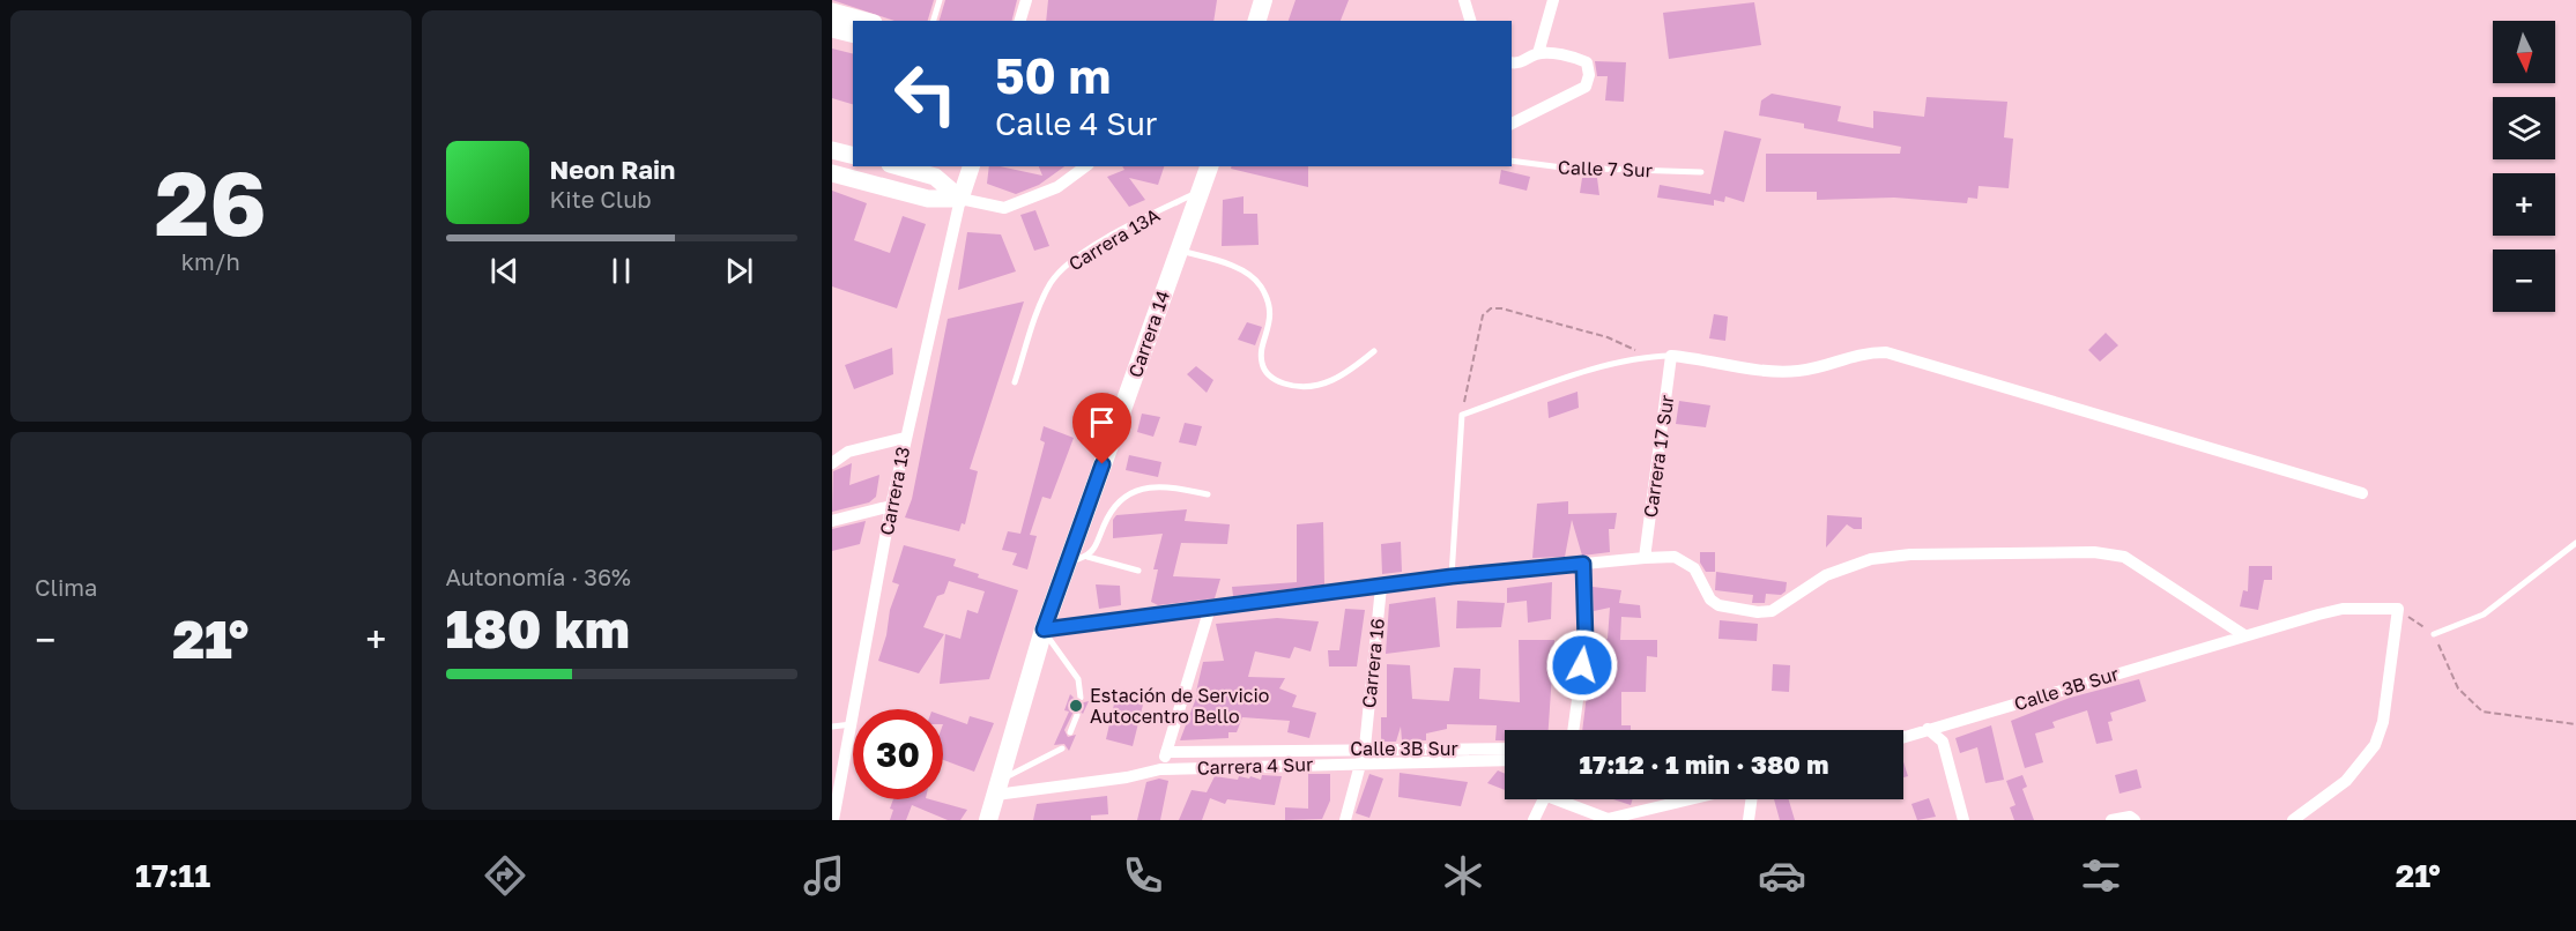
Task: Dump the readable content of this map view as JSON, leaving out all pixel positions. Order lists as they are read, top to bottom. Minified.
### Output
{"streets":{"main road":["Carrera 14"],"street":["Carrera 17 Sur","Carrera 13","Carrera 16","Calle 3B Sur","Carrera 4 Sur"],"lane":["Calle 7 Sur","Carrera 13A"]},"crossings":[["Carrera 13A","Carrera 14"],["Carrera 14","Carrera 4 Sur"],["Carrera 16","Calle 3B Sur"],["Carrera 16","Carrera 4 Sur"]],"places":["Estación de Servicio Autocentro Bello"],"north":"bottom","page":{"tile":[["26","km/h"],"Clima",["Autonomía · 36%","180 km"]],"map_buttons":["+","−"],"turn":["50 m","Calle 4 Sur"],"song":["Neon Rain","Kite Club"],"heat":["−","21°","+"],"limit":"30","trip":"17:12 · 1 min · 380 m","tabs":["17:11","21°"]}}
